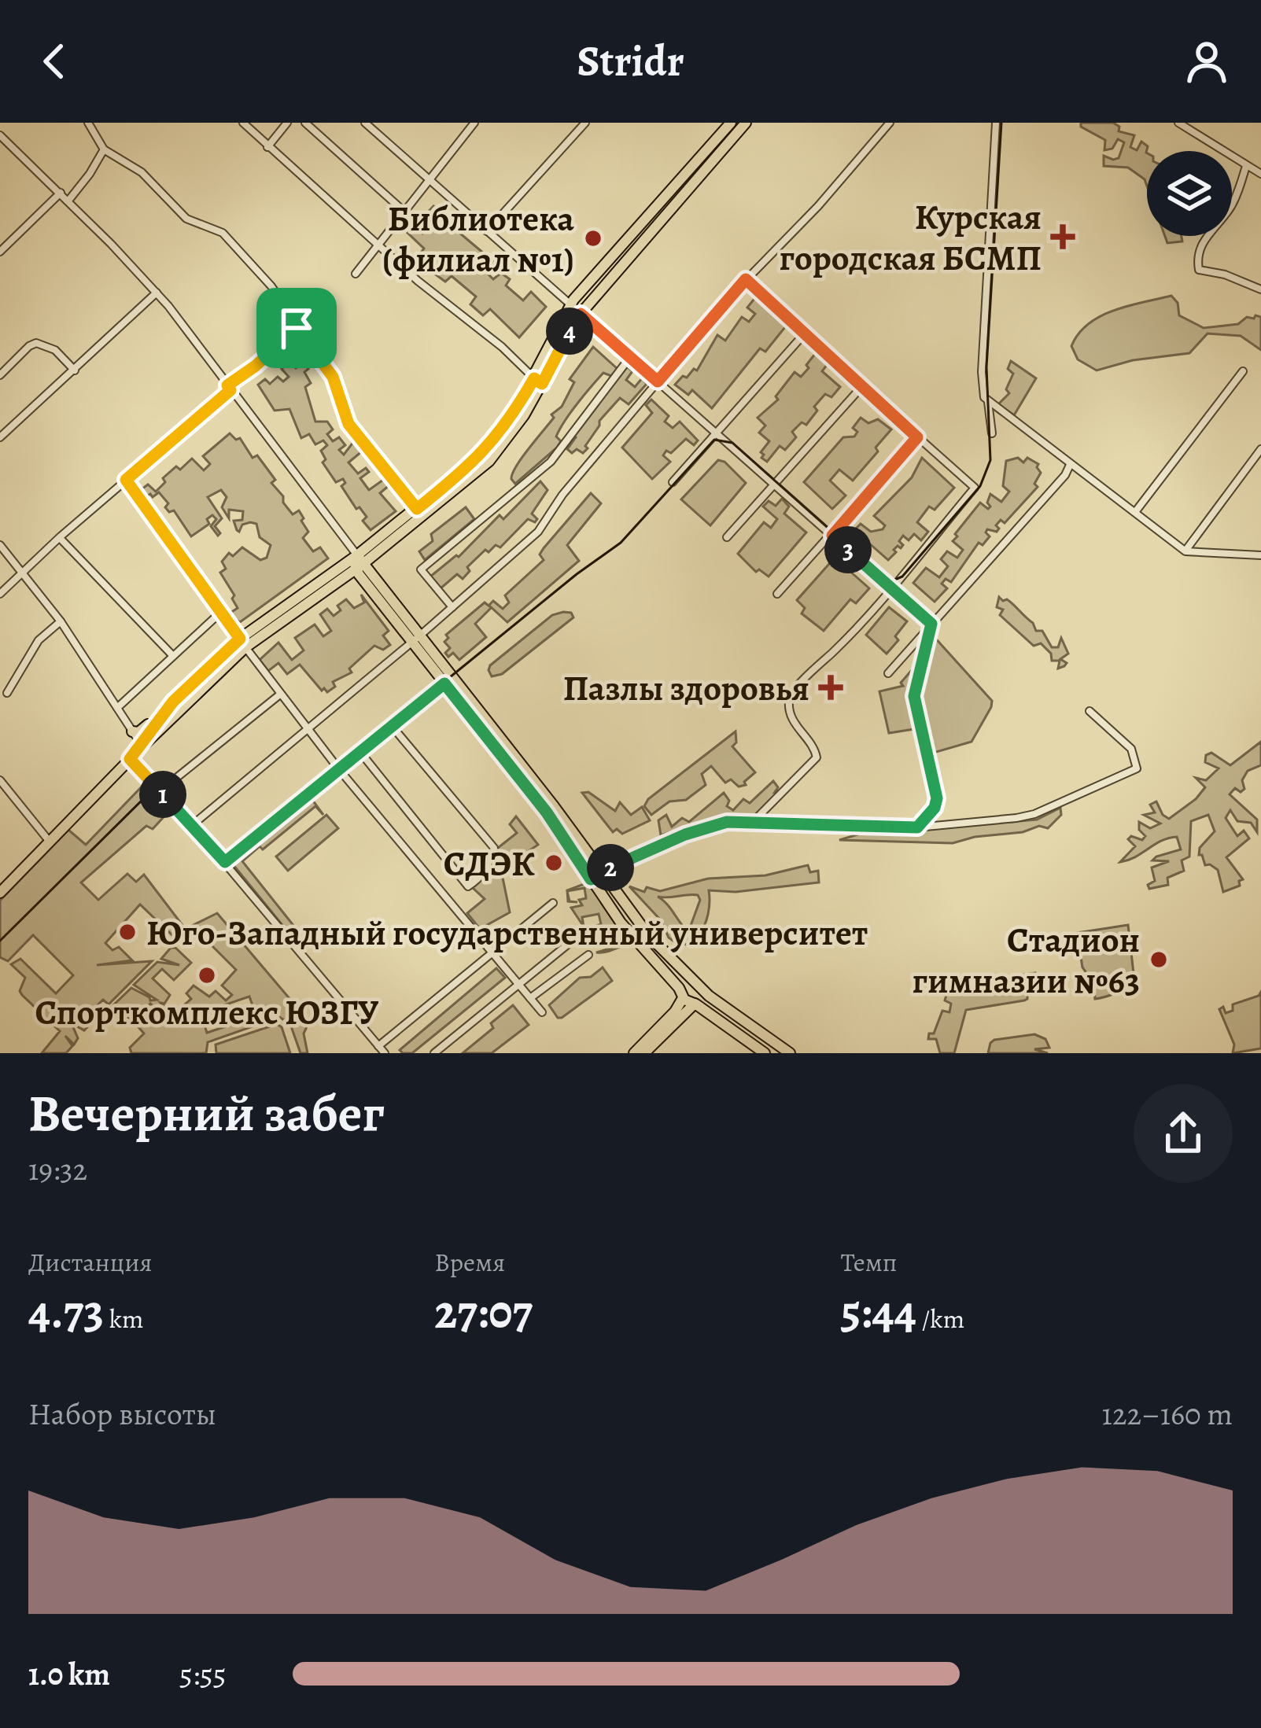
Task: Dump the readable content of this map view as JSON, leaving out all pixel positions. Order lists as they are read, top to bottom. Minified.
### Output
{"places":{"health":["Курская городская БСМП","Пазлы здоровья"],"other":["Библиотека (филиал №1)","СДЭК","Юго-Западный государственный университет","Стадион гимназии №63","Спорткомплекс ЮЗГУ"]},"page":{"header":"Stridr","pins":["4","3","1","2"],"heading":["Вечерний забег","19:32"],"stats":[["Дистанция","4.73 km"],["Время","27:07"],["Темп","5:44 /km"]],"chart":["Набор высоты","122–160 m"],"list":[{"name":"1.0 km","note":"5:55"}]}}
